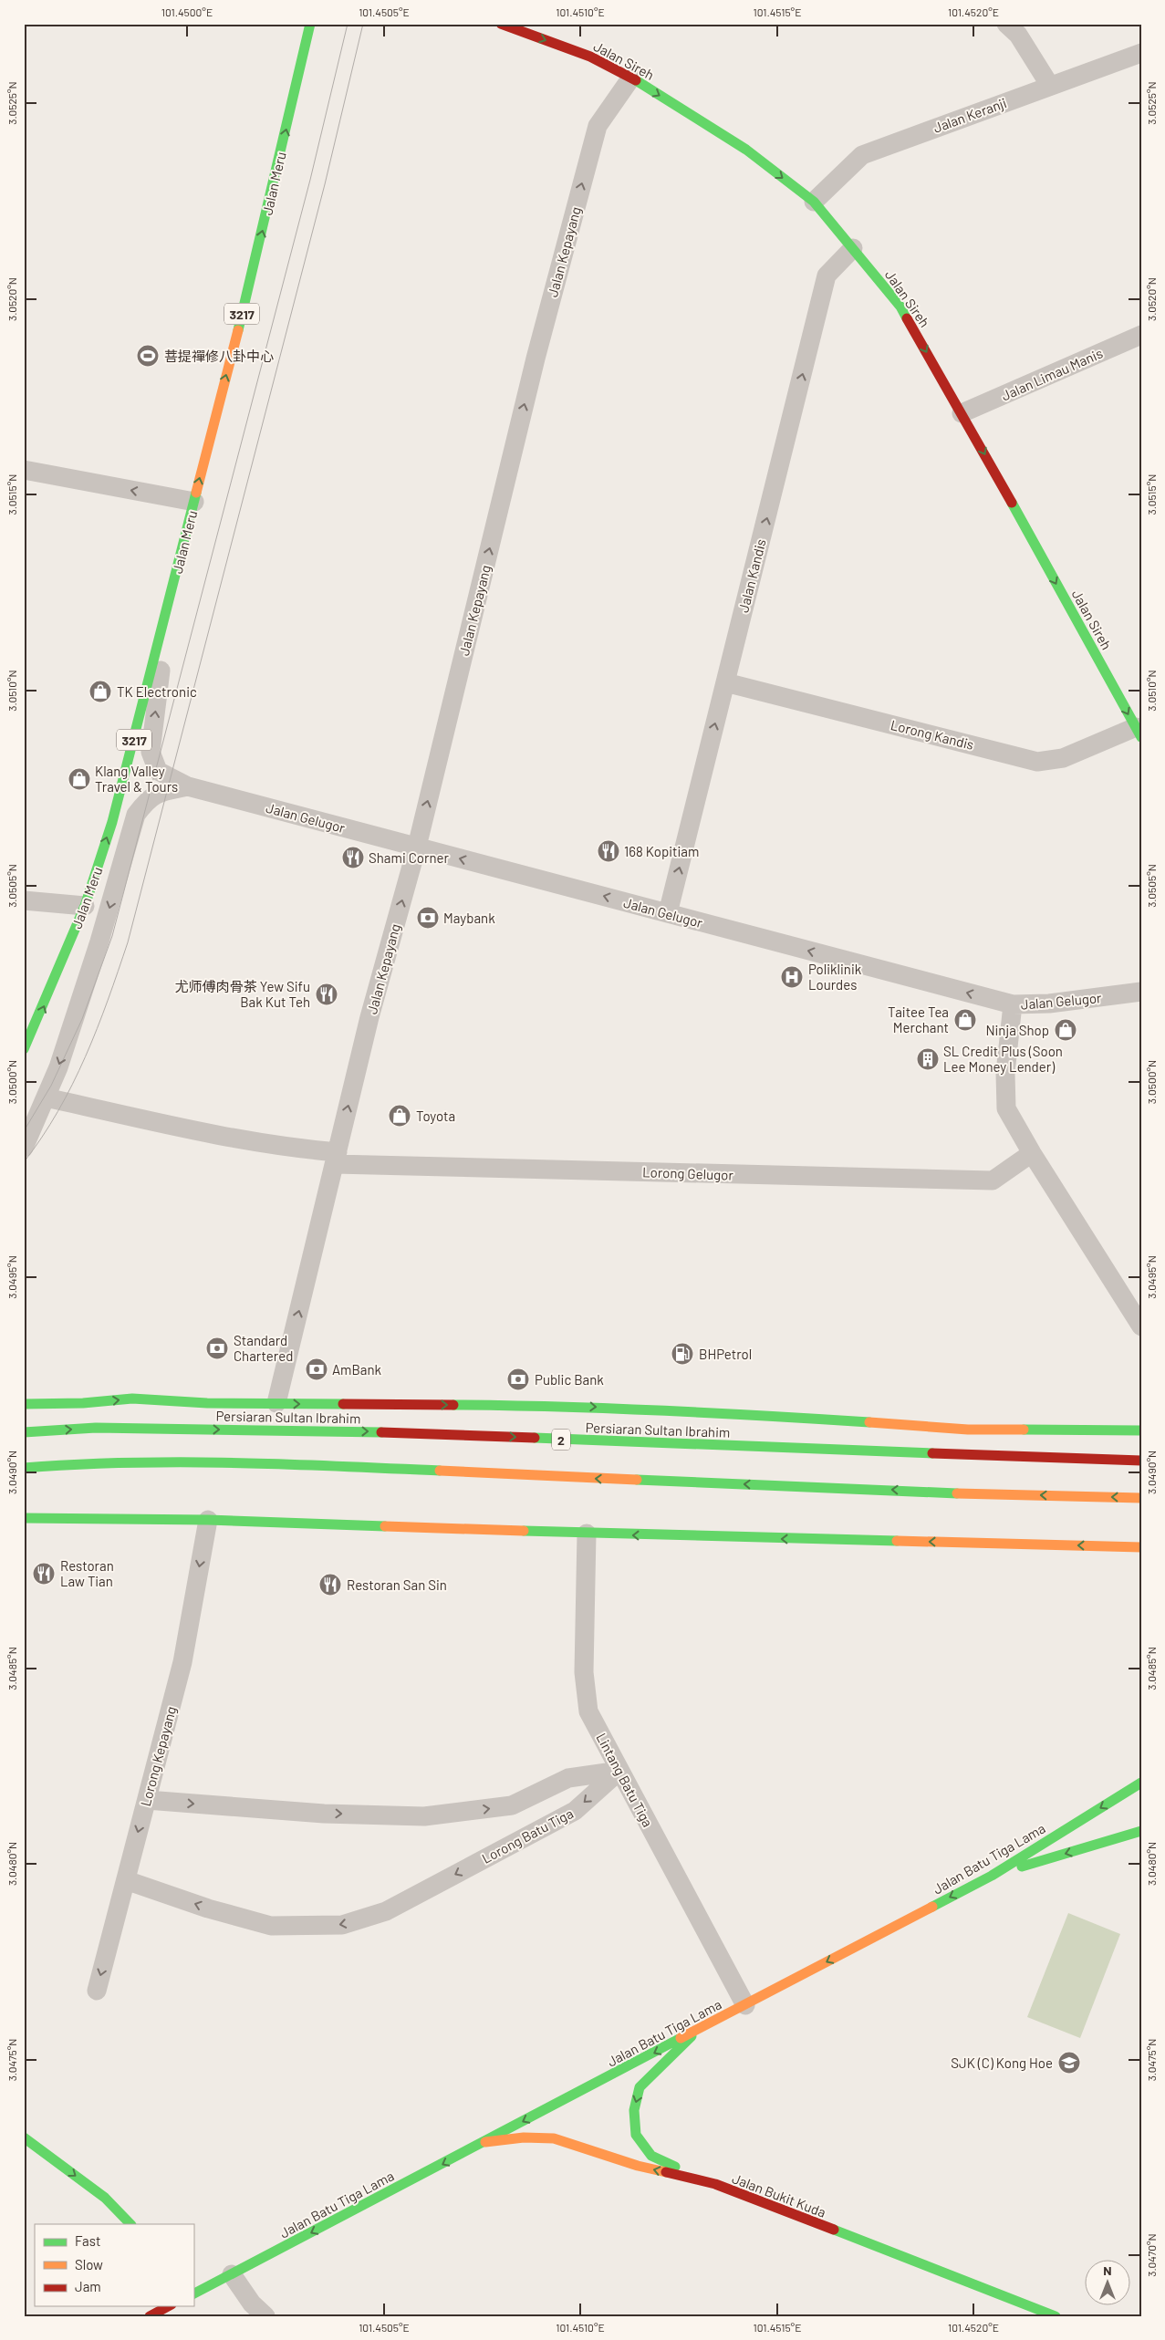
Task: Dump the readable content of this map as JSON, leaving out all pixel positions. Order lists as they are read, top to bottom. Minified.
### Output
{"streets":{"main road":["Jalan Sireh","Jalan Meru","3217","Persiaran Sultan Ibrahim","2","Jalan Batu Tiga Lama","Jalan Bukit Kuda"],"street":["Jalan Keranji","Jalan Kepayang","Jalan Limau Manis","Jalan Kandis","Lorong Kandis","Jalan Gelugor","Lorong Gelugor","Lorong Kepayang","Lintang Batu Tiga","Lorong Batu Tiga"]},"crossings":[["Jalan Sireh","Jalan Keranji"],["Jalan Sireh","Jalan Kepayang"],["Jalan Sireh","Jalan Limau Manis"],["Jalan Sireh","Jalan Kandis"],["Jalan Sireh","Lorong Kandis"],["Jalan Meru","Jalan Gelugor"],["Jalan Meru","Lorong Gelugor"],["Jalan Kepayang","Jalan Gelugor"],["Jalan Kepayang","Lorong Gelugor"],["Jalan Kandis","Lorong Kandis"],["Jalan Kandis","Jalan Gelugor"],["Lorong Kepayang","Lorong Batu Tiga"],["Lintang Batu Tiga","Lorong Batu Tiga"],["Lintang Batu Tiga","Jalan Batu Tiga Lama"],["Jalan Batu Tiga Lama","Jalan Bukit Kuda"]],"one_way":["Jalan Sireh","Jalan Kepayang","Jalan Kandis","Jalan Gelugor","Lorong Kepayang","Jalan Batu Tiga Lama","Jalan Bukit Kuda"],"places":{"sports":["菩提禪修八卦中心"],"shop":["TK Electronic","Klang Valley Travel & Tours","Taitee Tea Merchant","Ninja Shop","Toyota"],"restaurant":["168 Kopitiam","Shami Corner","尤师傅肉骨茶 Yew Sifu Bak Kut Teh","Restoran Law Tian","Restoran San Sin"],"bank":["Maybank","Standard Chartered","AmBank","Public Bank"],"hospital":["Poliklinik Lourdes"],"building":["SL Credit Plus (Soon Lee Money Lender)"],"fuel station":["BHPetrol"],"school or university":["SJK (C) Kong Hoe"]},"legend":["Fast","Slow","Jam"],"north":"top","coordinates":["101.4500°E","101.4505°E","101.4510°E","101.4515°E","101.4520°E","3.0525°N","3.0520°N","3.0515°N","3.0510°N","3.0505°N","3.0500°N","3.0495°N","3.0490°N","3.0485°N","3.0480°N","3.0475°N","3.0470°N"]}
